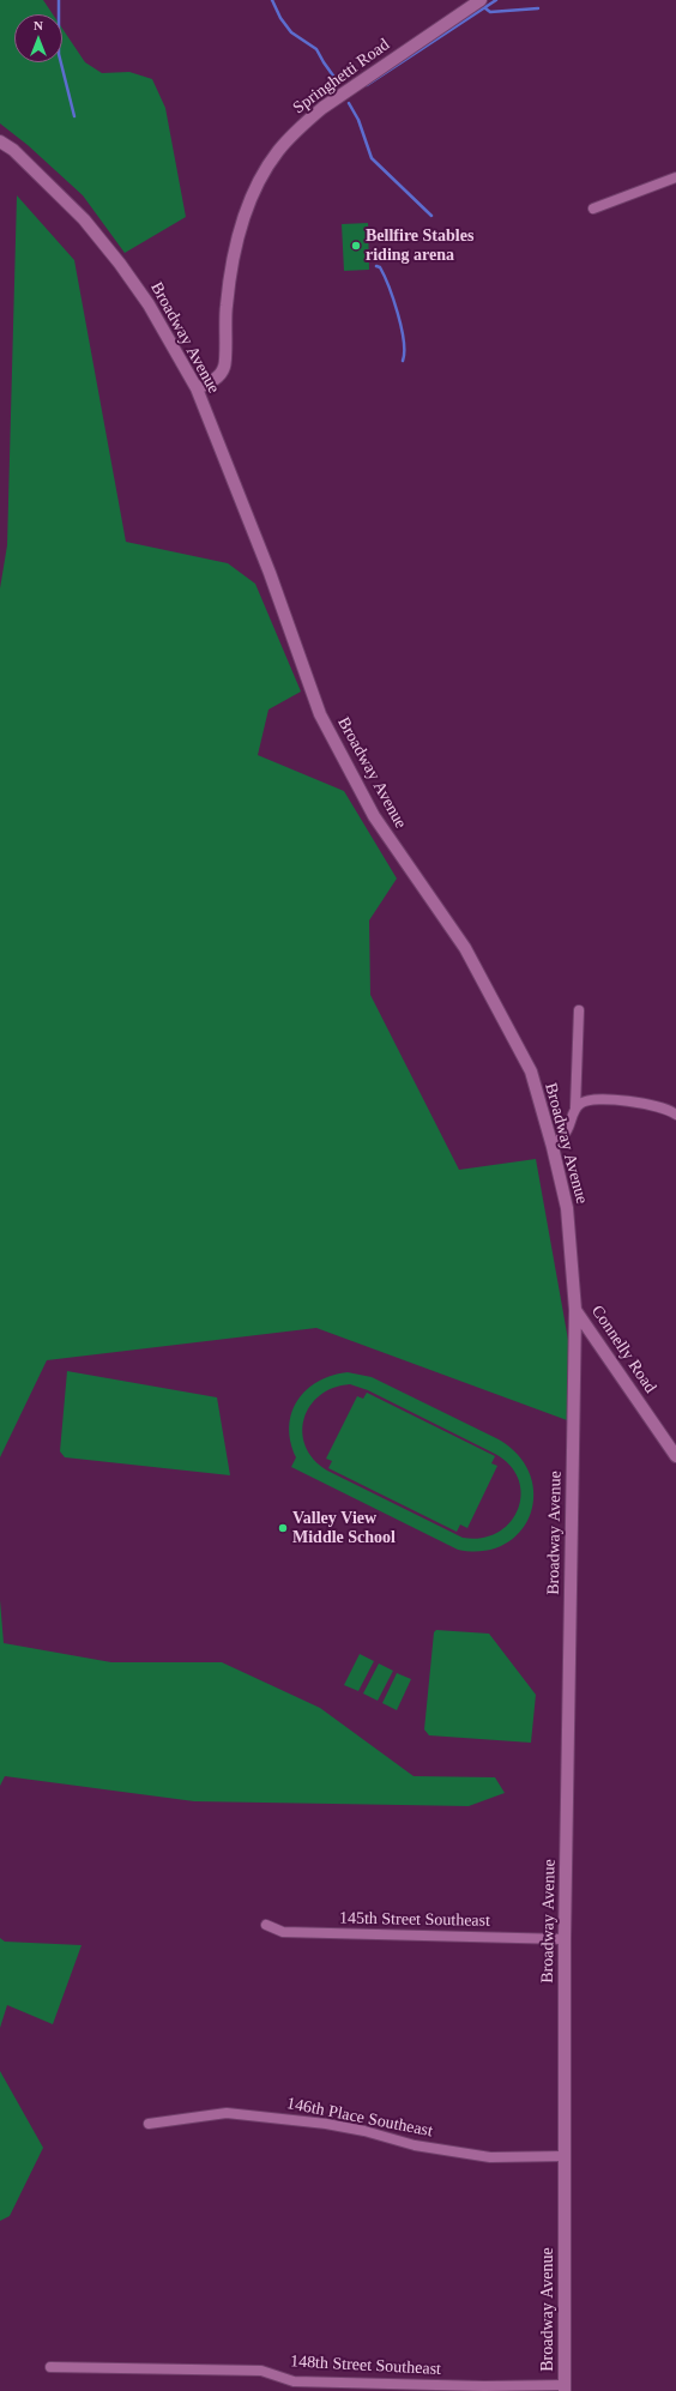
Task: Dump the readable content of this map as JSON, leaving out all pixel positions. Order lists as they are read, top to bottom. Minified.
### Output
{"streets":{"street":["Springhetti Road","Broadway Avenue","Connelly Road","145th Street Southeast","146th Place Southeast","148th Street Southeast"]},"crossings":[["Springhetti Road","Broadway Avenue"],["Broadway Avenue","Connelly Road"],["Broadway Avenue","145th Street Southeast"],["Broadway Avenue","146th Place Southeast"],["Broadway Avenue","148th Street Southeast"]],"places":["Bellfire Stables riding arena","Valley View Middle School"],"north":"top"}
